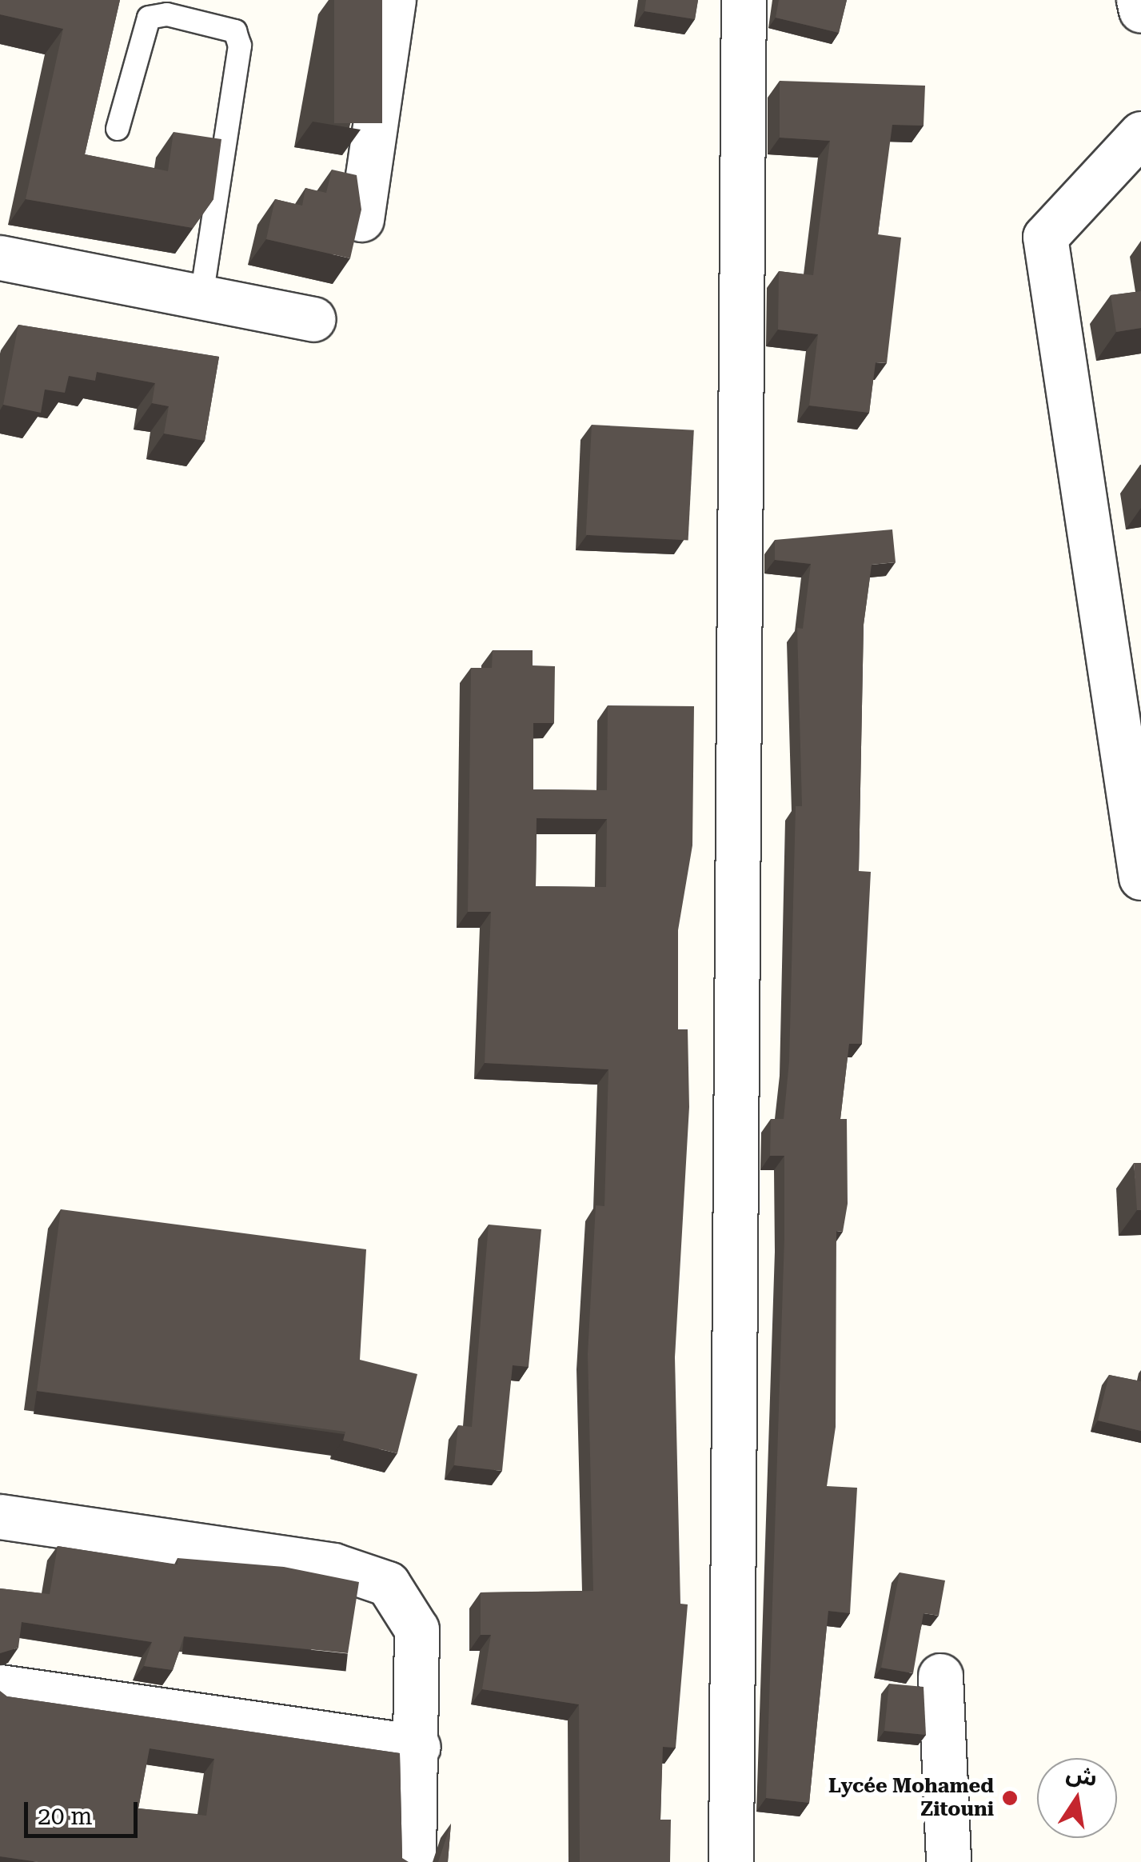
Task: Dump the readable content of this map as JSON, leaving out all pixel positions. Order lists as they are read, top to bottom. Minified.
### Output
{"places":["Lycée Mohamed Zitouni"],"scale_bar":"20 m","north":"top"}
